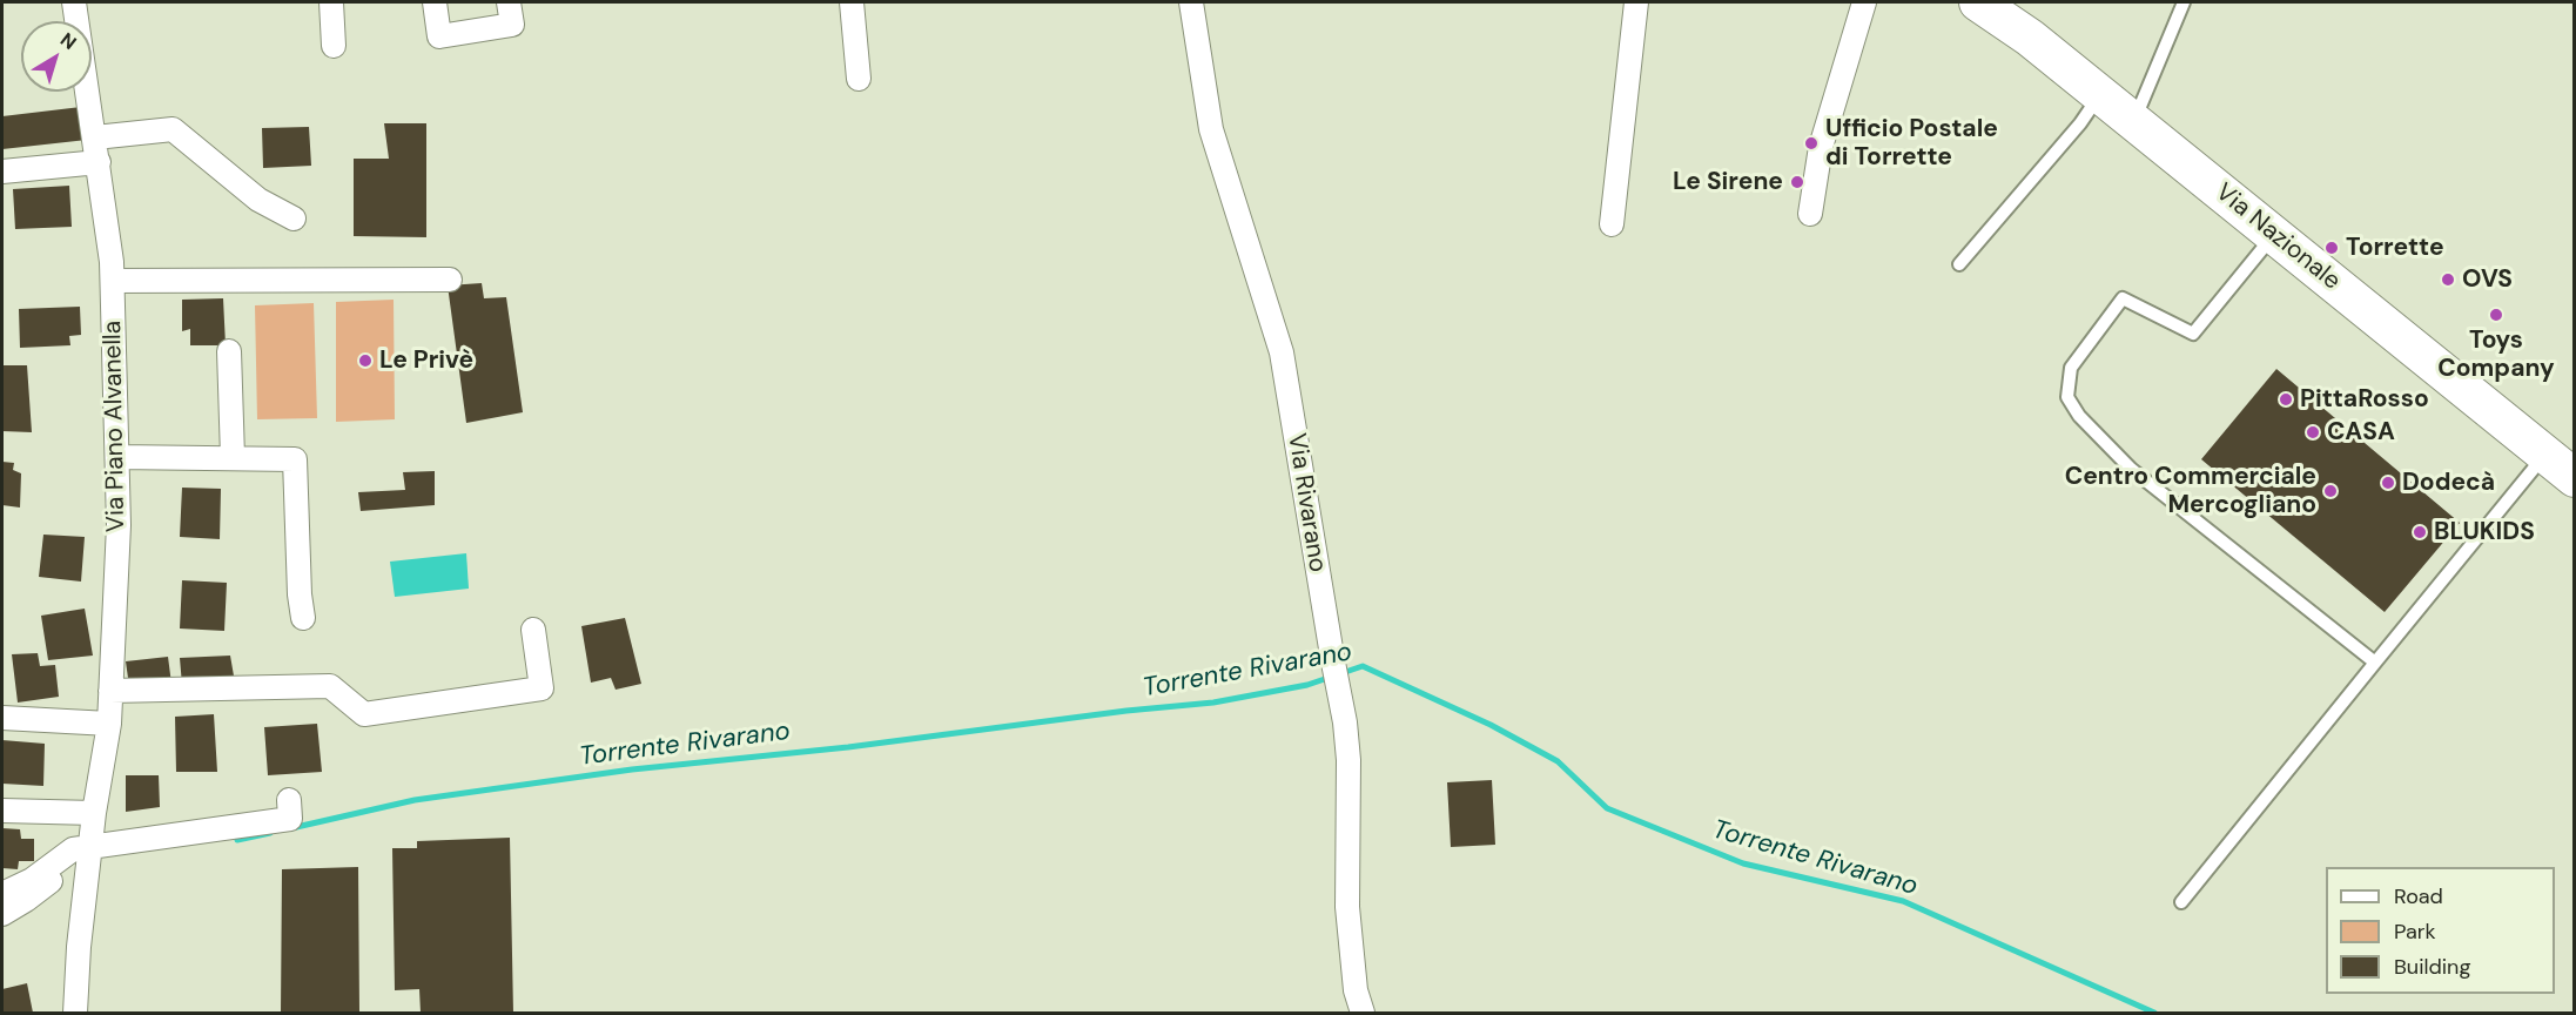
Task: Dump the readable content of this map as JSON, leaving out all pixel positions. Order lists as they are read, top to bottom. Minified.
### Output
{"streets":{"main road":["Via Nazionale"],"street":["Via Piano Alvanella","Via Rivarano"]},"water":["Torrente Rivarano"],"places":["Ufficio Postale di Torrette","Le Sirene","Torrette","OVS","Toys Company","Le Privè","PittaRosso","CASA","Dodecà","Centro Commerciale Mercogliano","BLUKIDS"],"legend":["Road","Park","Building"],"north":"top right"}
